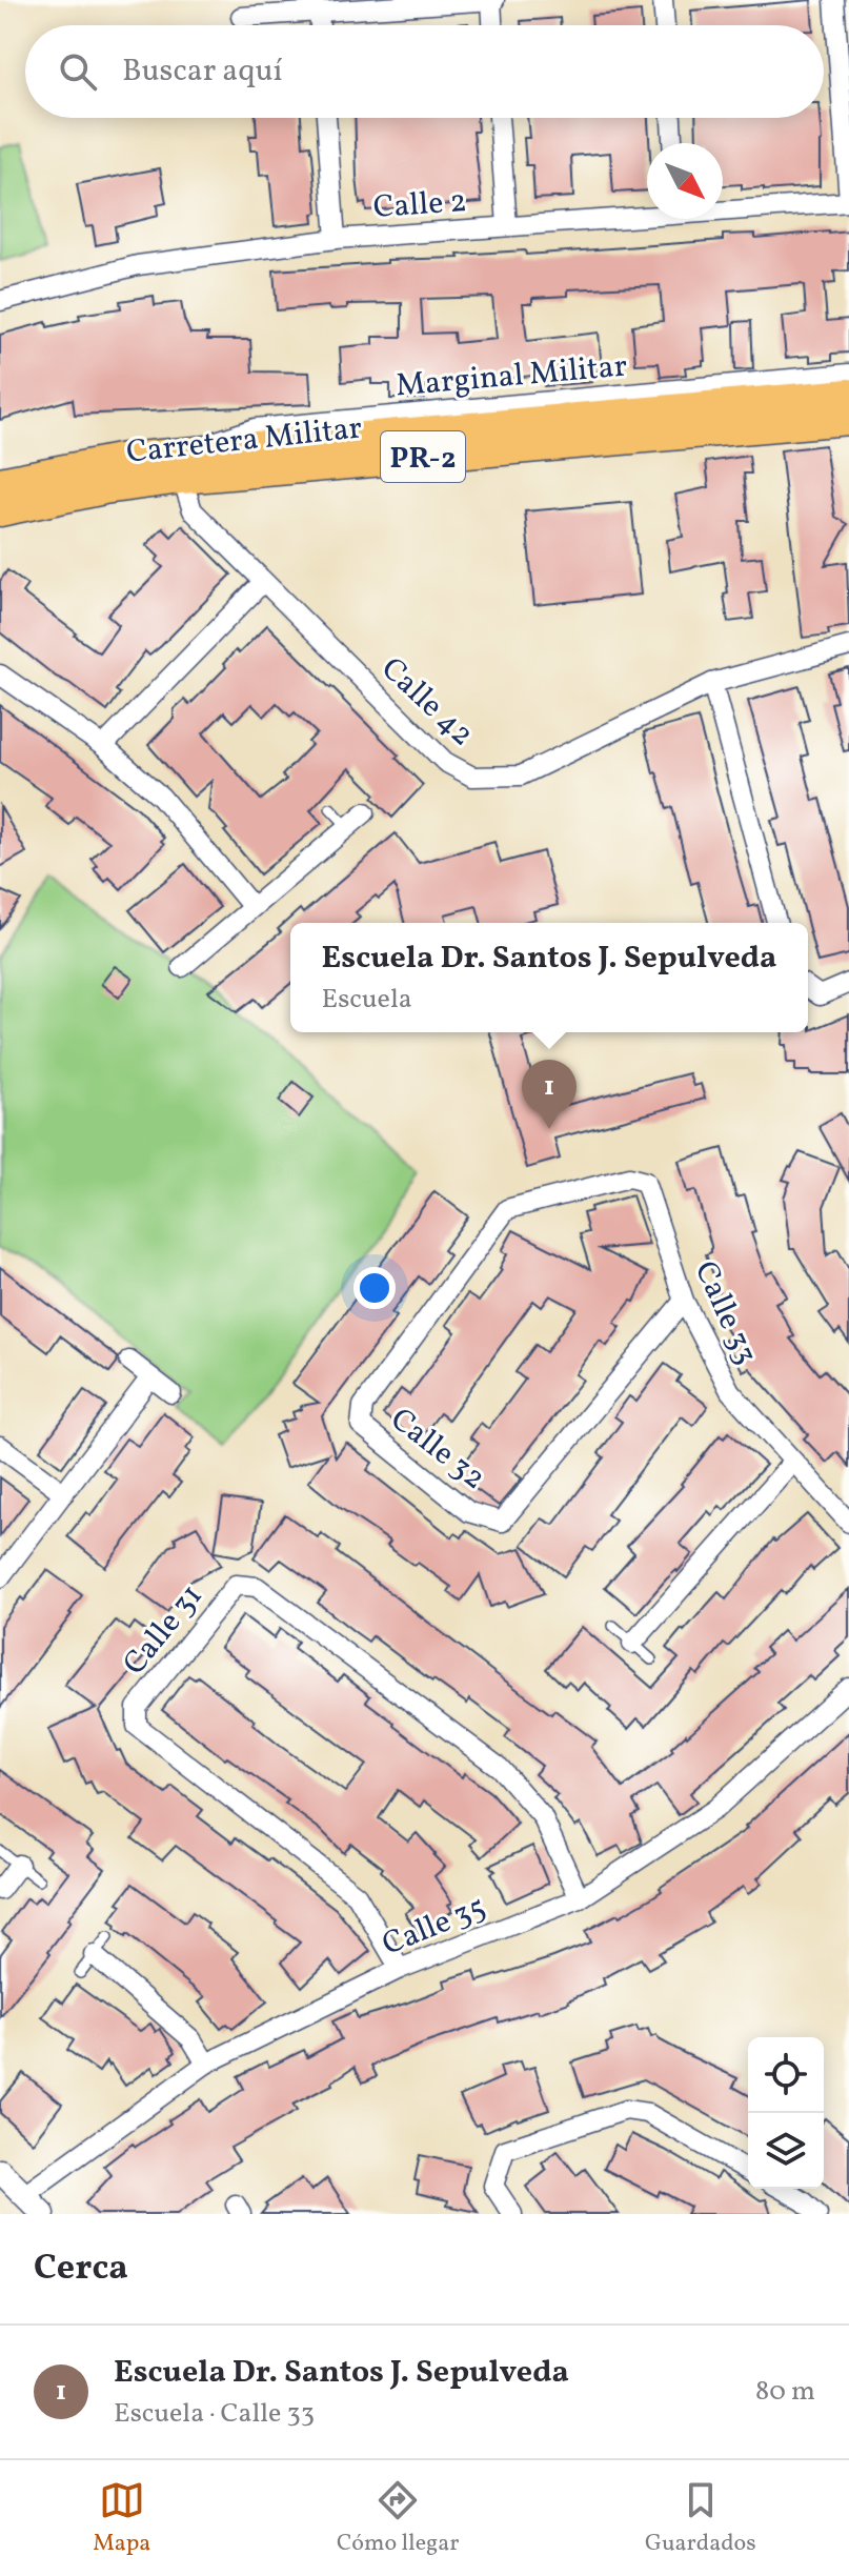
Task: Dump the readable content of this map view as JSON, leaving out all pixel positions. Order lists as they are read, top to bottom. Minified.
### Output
{"streets":{"main road":["Carretera Militar","PR-2"],"street":["Calle 2","Marginal Militar","Calle 42","Calle 33","Calle 32","Calle 31","Calle 35"]},"crossings":[["Marginal Militar","Carretera Militar"],["Marginal Militar","Calle 42"],["Carretera Militar","Calle 42"],["Calle 33","Calle 32"],["Calle 31","Calle 35"]],"north":"bottom right","page":{"search":"Buscar aquí","popup":["Escuela Dr. Santos J. Sepulveda","Escuela"],"pins":"1","heading":"Cerca","list":[{"mark":"1","name":"Escuela Dr. Santos J. Sepulveda","note":"Escuela · Calle 33","value":"80 m"}],"nav":["Mapa","Cómo llegar","Guardados"]}}
